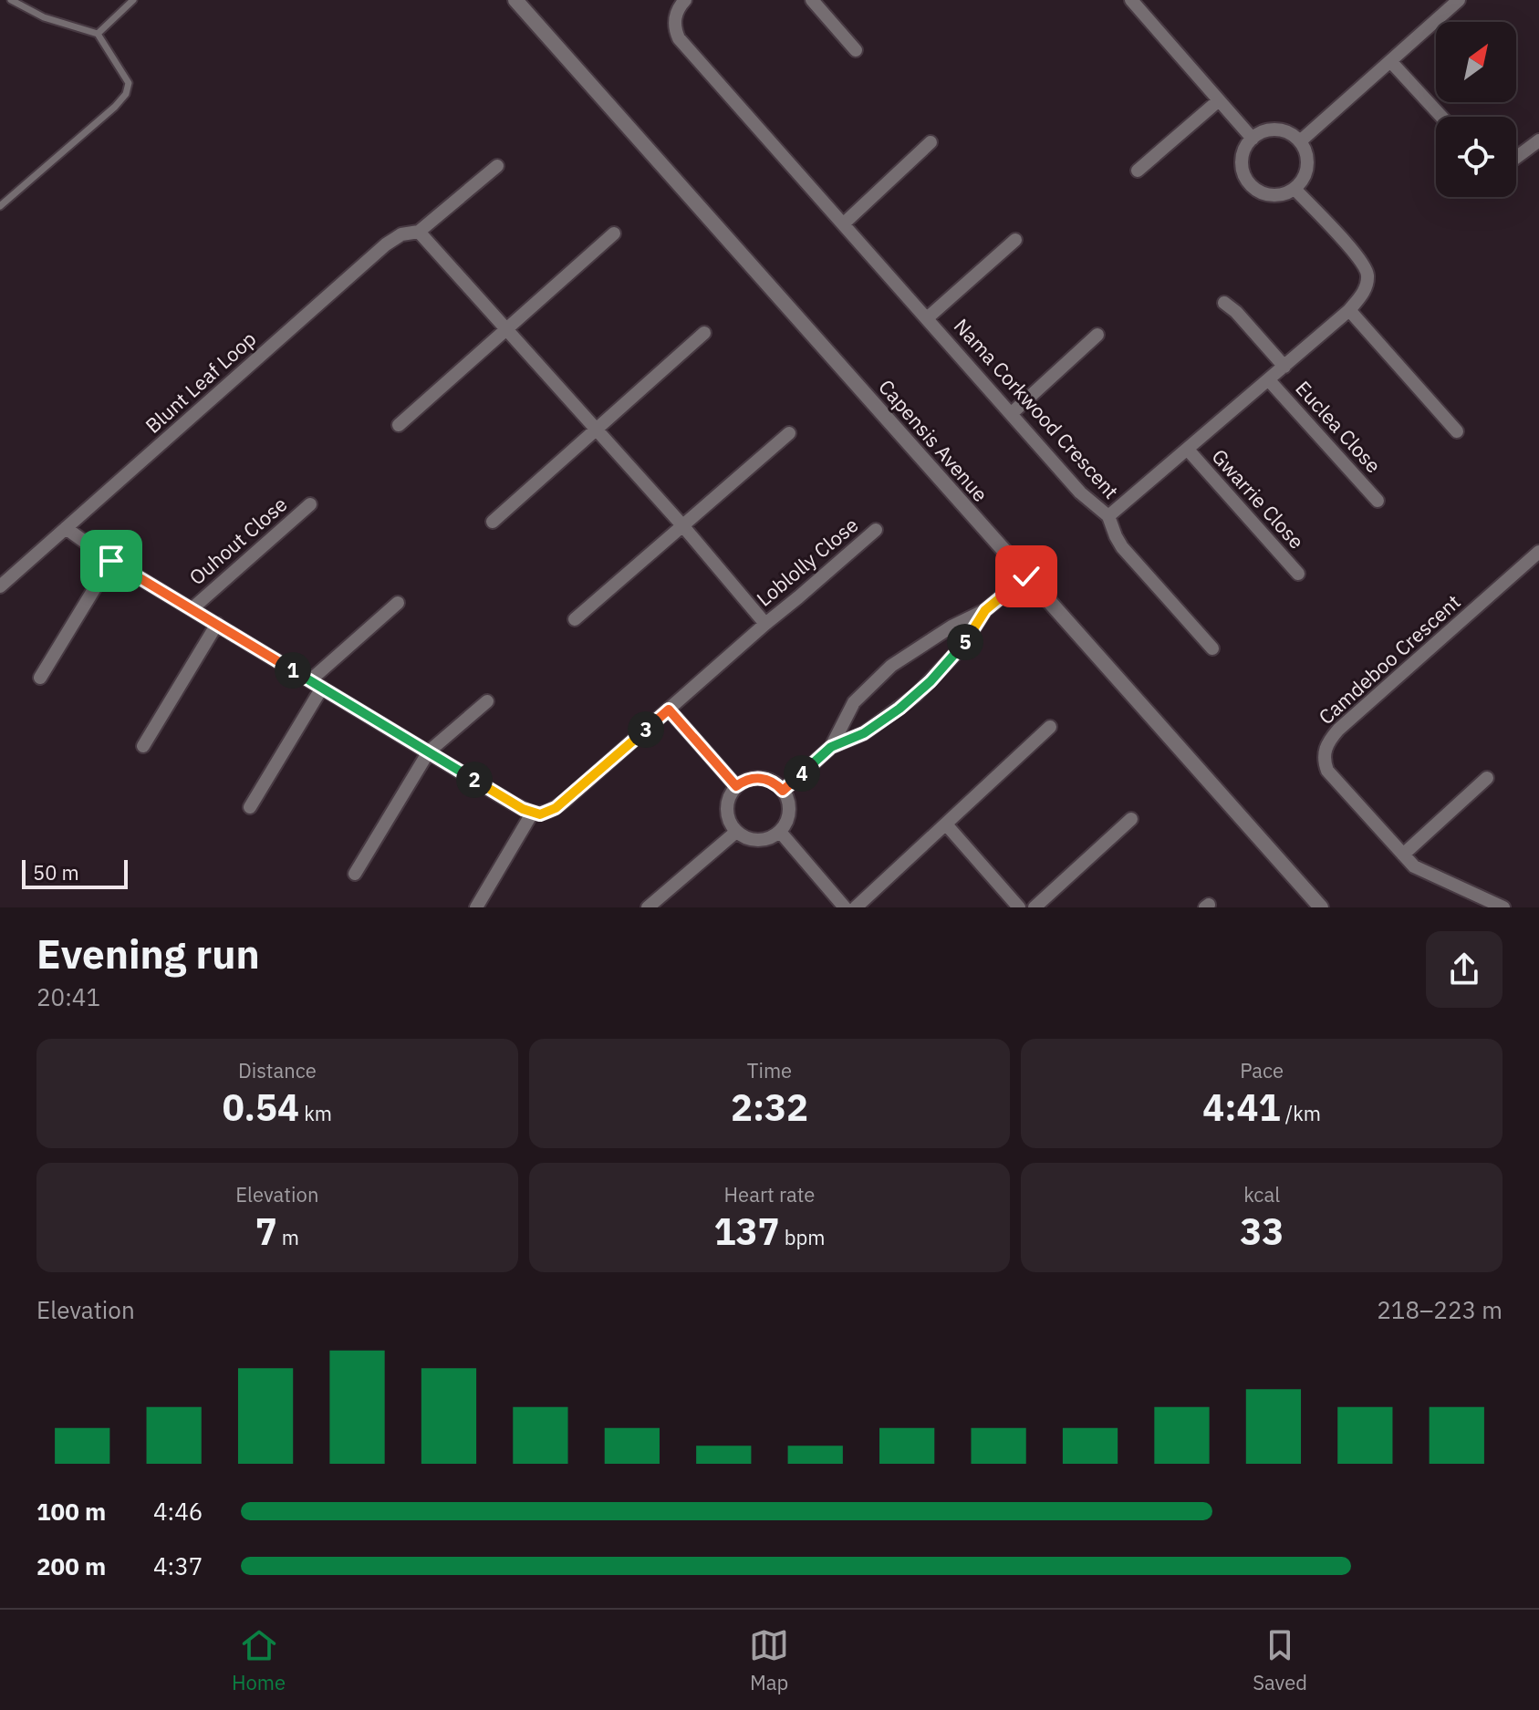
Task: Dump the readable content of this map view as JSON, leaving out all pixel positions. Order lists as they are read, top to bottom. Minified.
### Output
{"streets":{"street":["Blunt Leaf Loop","Nama Corkwood Crescent","Euclea Close","Capensis Avenue","Gwarrie Close","Ouhout Close","Loblolly Close","Camdeboo Crescent"]},"crossings":[["Nama Corkwood Crescent","Euclea Close"],["Nama Corkwood Crescent","Gwarrie Close"]],"scale_bar":"50 m","north":"top right","page":{"pins":["5","1","3","4","2"],"scale":"50 m","heading":["Evening run","20:41"],"stats":[["Distance","0.54 km"],["Time","2:32"],["Pace","4:41 /km"],["Elevation","7 m"],["Heart rate","137 bpm"],["kcal","33"]],"chart":["Elevation","218–223 m"],"list":[{"name":"100 m","note":"4:46"},{"name":"200 m","note":"4:37"}],"tabs":["Home","Map","Saved"]}}
